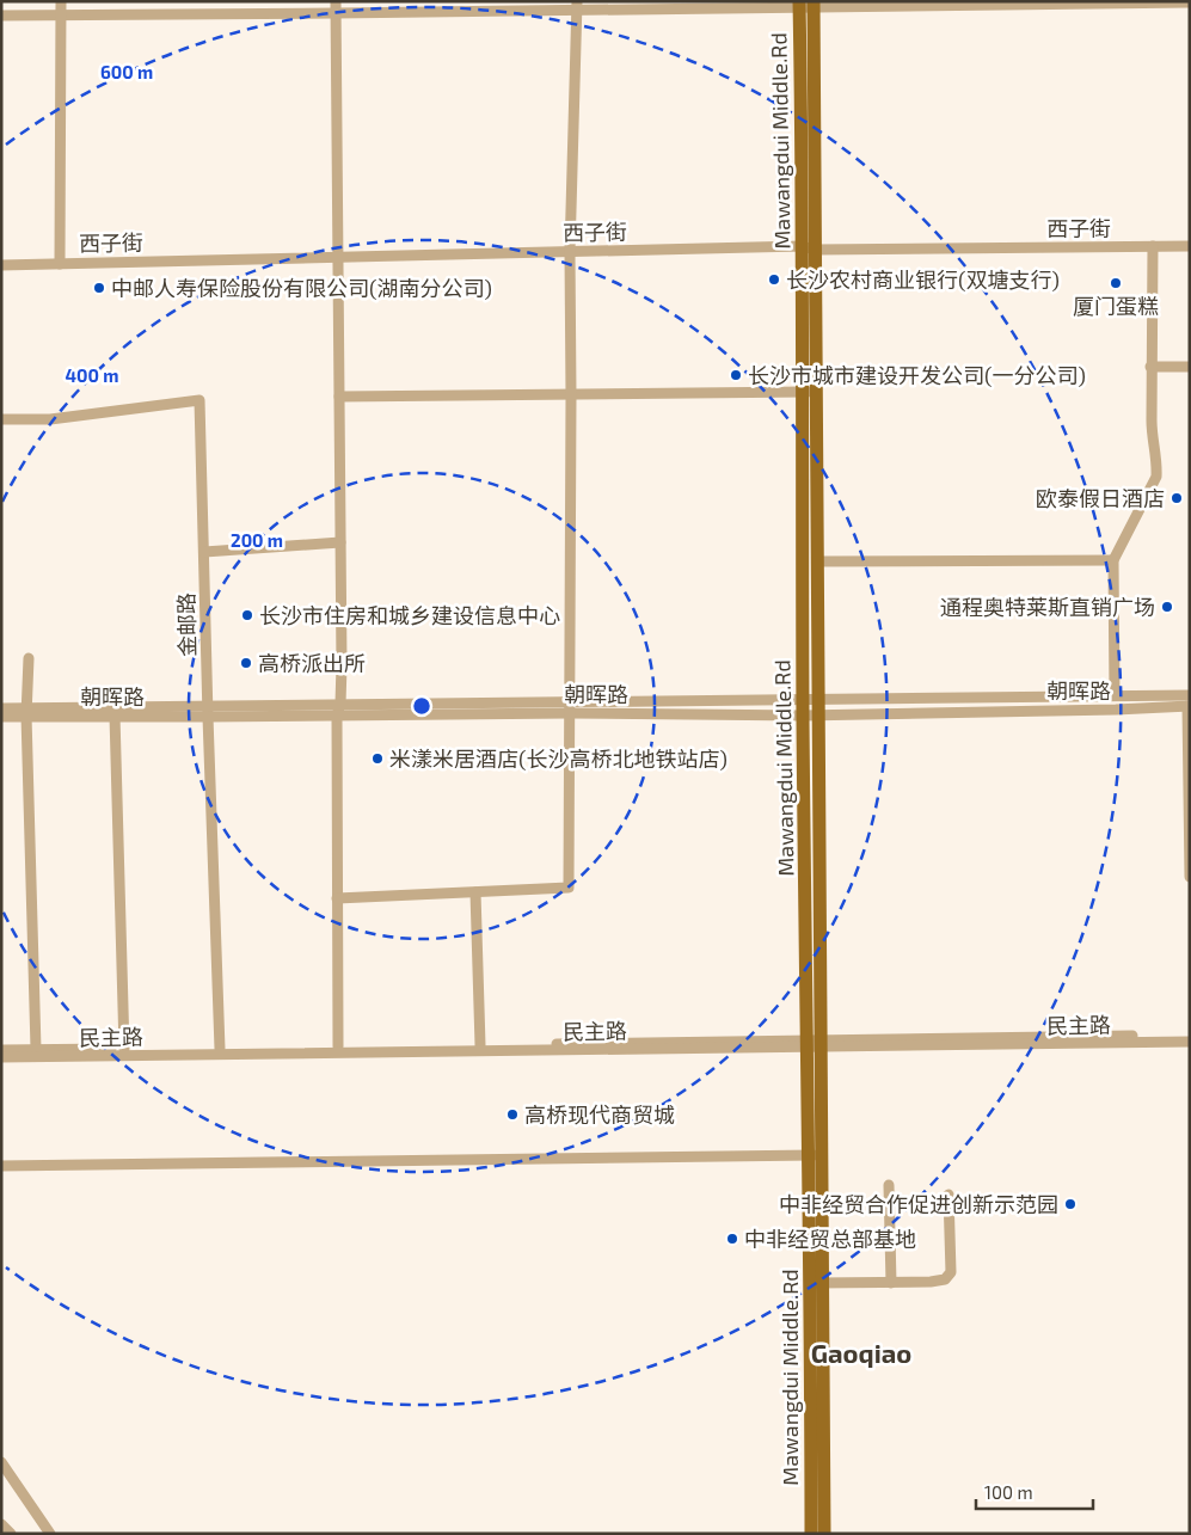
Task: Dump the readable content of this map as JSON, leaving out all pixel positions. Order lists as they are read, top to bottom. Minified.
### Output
{"streets":{"main road":["Mawangdui Middle.Rd"],"street":["西子街","金邮路","朝晖路","民主路"]},"crossings":[["Mawangdui Middle.Rd","西子街"],["Mawangdui Middle.Rd","朝晖路"],["Mawangdui Middle.Rd","民主路"],["金邮路","朝晖路"],["金邮路","民主路"]],"districts":["Gaoqiao"],"places":["长沙农村商业银行(双塘支行)","厦门蛋糕","中邮人寿保险股份有限公司(湖南分公司)","长沙市城市建设开发公司(一分公司)","欧泰假日酒店","通程奥特莱斯直销广场","长沙市住房和城乡建设信息中心","高桥派出所","米漾米居酒店(长沙高桥北地铁站店)","高桥现代商贸城","中非经贸合作促进创新示范园","中非经贸总部基地"],"scale_bar":"100 m","rings":["600 m","400 m","200 m"]}
